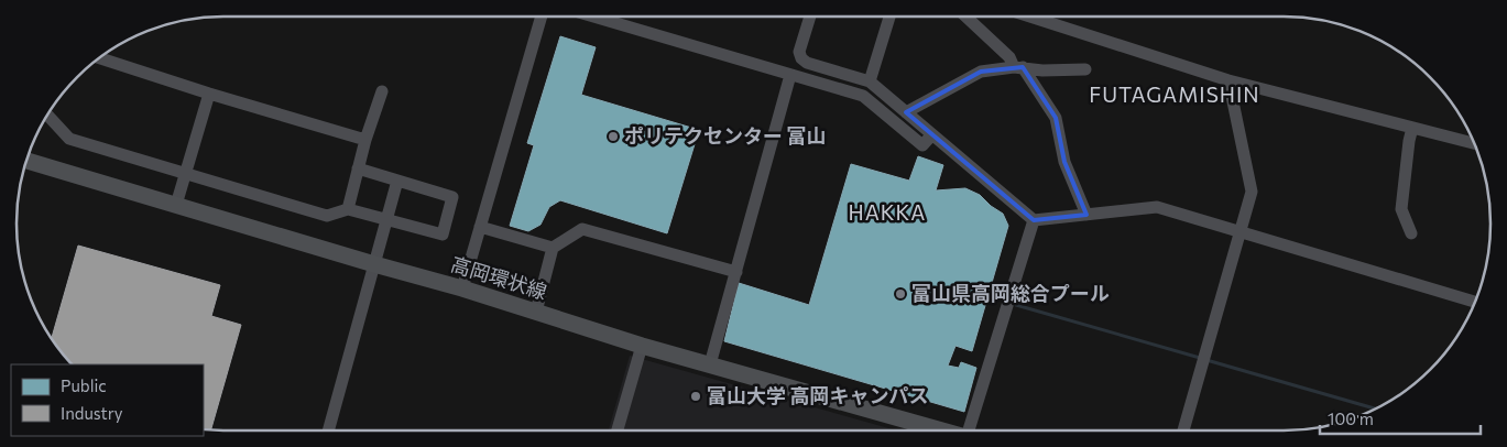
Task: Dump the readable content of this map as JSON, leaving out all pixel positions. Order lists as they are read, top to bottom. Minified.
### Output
{"streets":{"main road":["高岡環状線"]},"districts":["FUTAGAMISHIN","HAKKA"],"places":["ポリテクセンター 富山","富山県高岡総合プール","富山大学 高岡キャンパス"],"legend":["Public","Industry"],"scale_bar":"100 m"}
